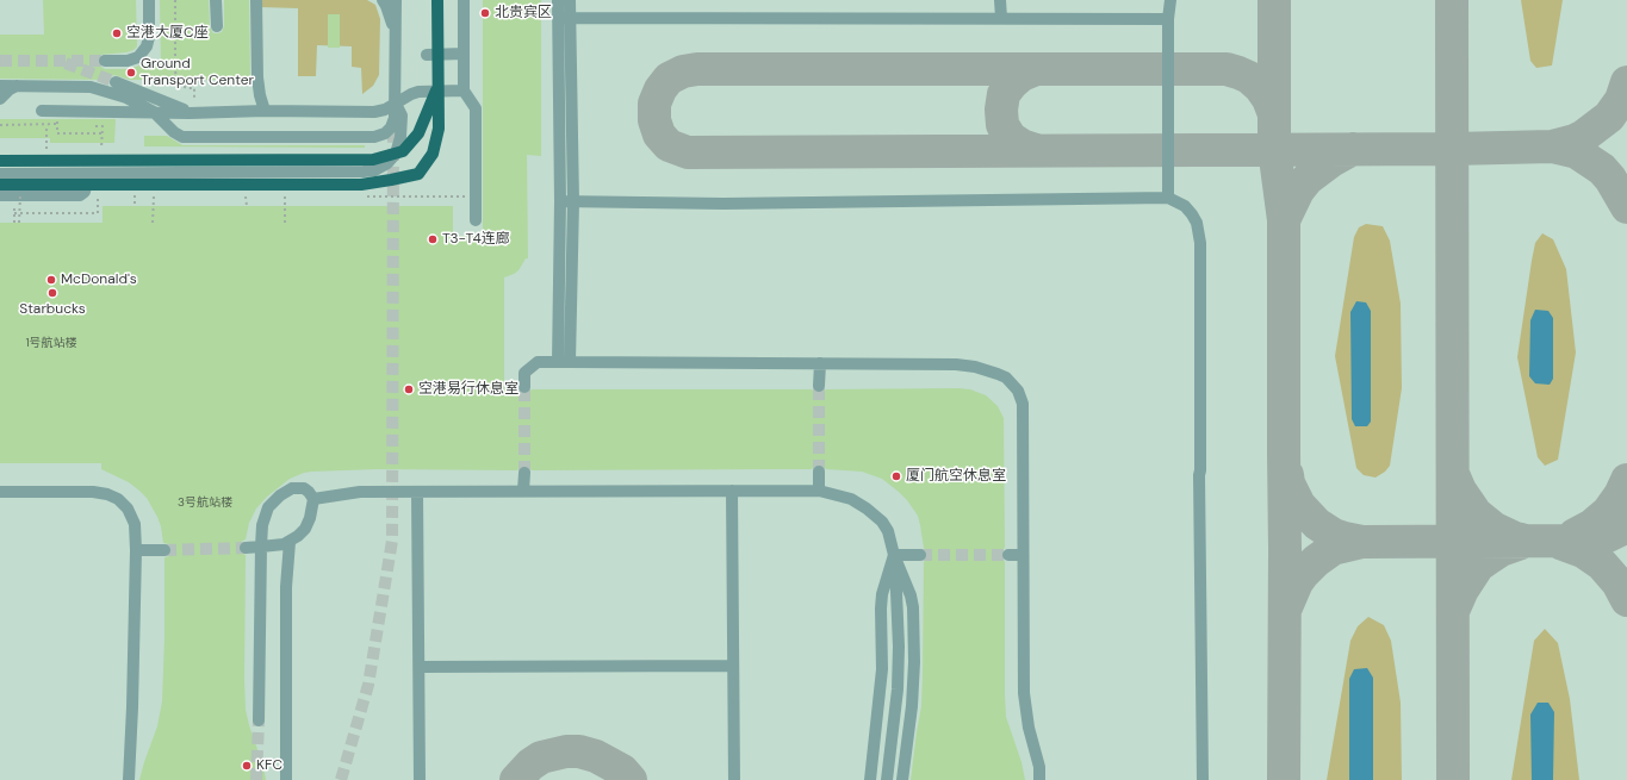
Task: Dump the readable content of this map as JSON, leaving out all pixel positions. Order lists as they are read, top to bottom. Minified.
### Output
{"places":["北贵宾区","空港大厦C座","Ground Transport Center","T3-T4连廊","McDonald's","Starbucks","空港易行休息室","厦门航空休息室","KFC"],"house_numbers":["1号航站楼","3号航站楼"]}
